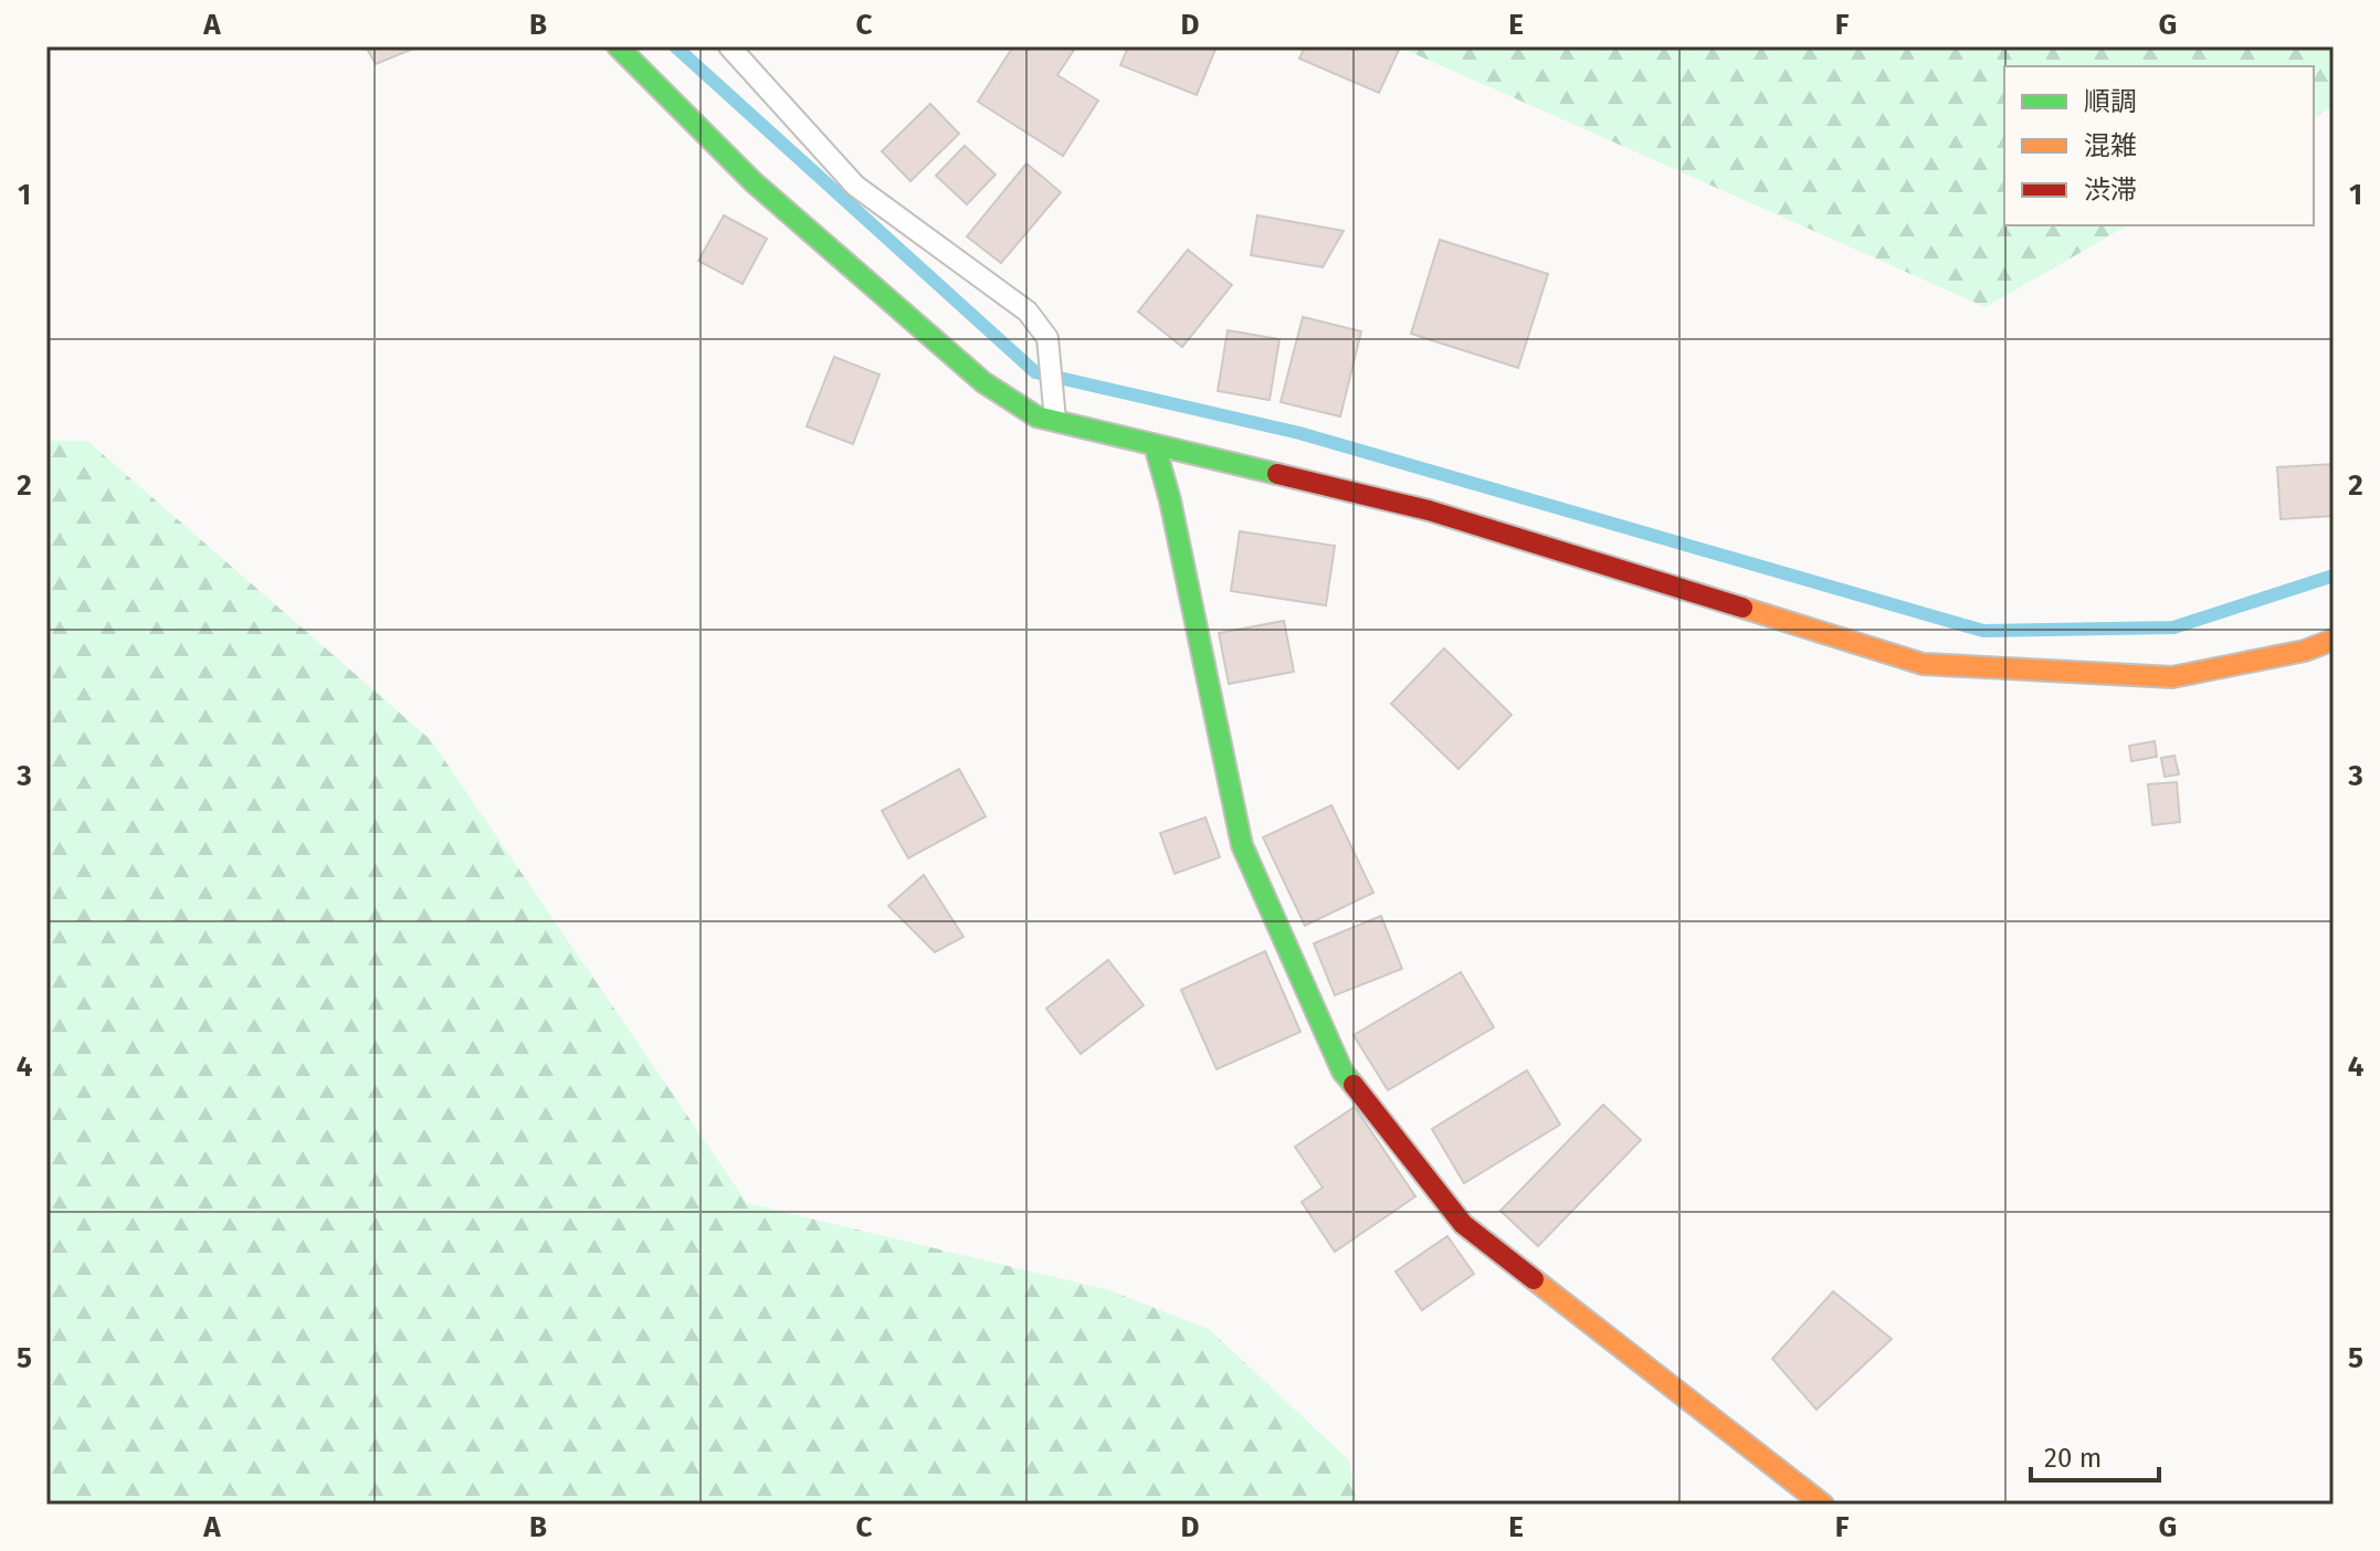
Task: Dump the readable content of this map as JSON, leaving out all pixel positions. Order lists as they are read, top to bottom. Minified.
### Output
{"legend":["順調","混雑","渋滞"],"scale_bar":"20 m","grid":{"columns":["A","B","C","D","E","F","G"],"rows":["1","2","3","4","5"]}}
